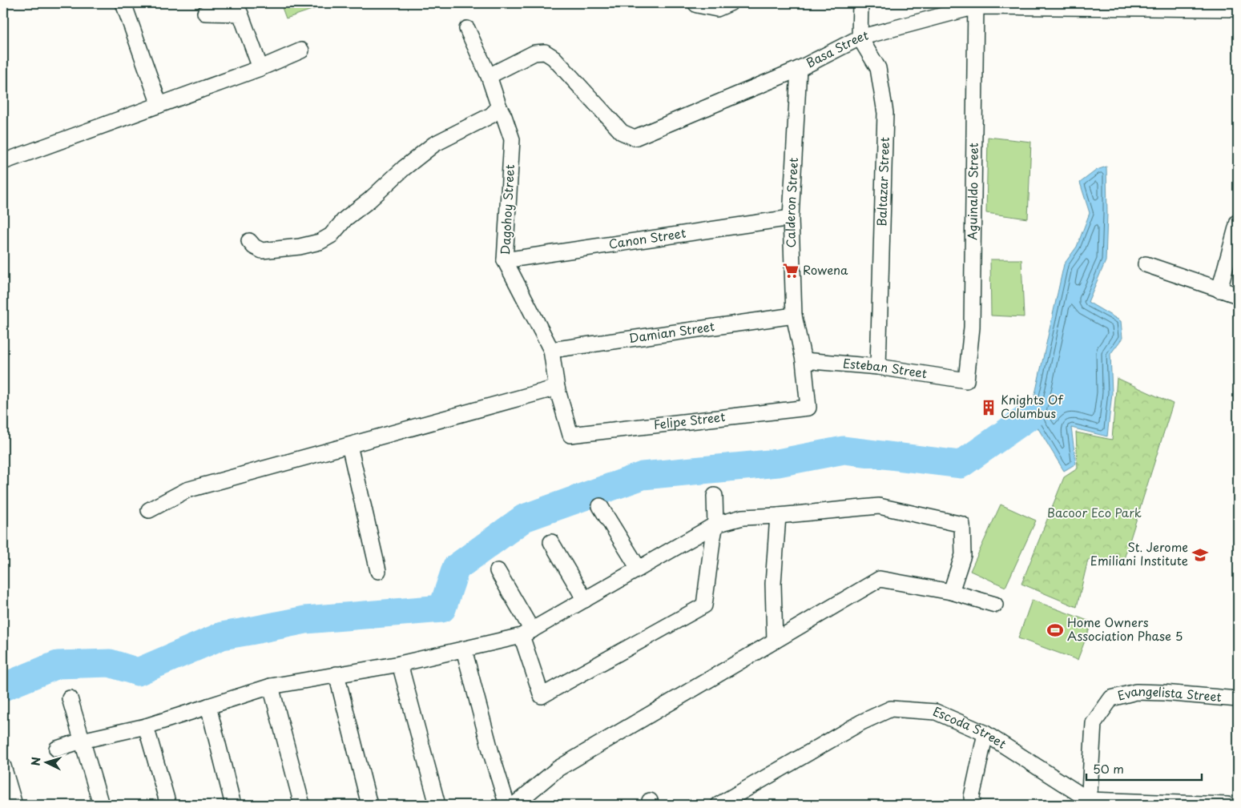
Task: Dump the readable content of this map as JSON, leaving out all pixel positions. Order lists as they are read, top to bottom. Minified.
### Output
{"streets":{"street":["Basa Street","Baltazar Street","Aguinaldo Street","Calderon Street","Dagohoy Street","Canon Street","Damian Street","Esteban Street","Felipe Street","Evangelista Street","Escoda Street"]},"crossings":[["Basa Street","Baltazar Street"],["Basa Street","Aguinaldo Street"],["Basa Street","Calderon Street"],["Basa Street","Dagohoy Street"],["Baltazar Street","Esteban Street"],["Aguinaldo Street","Esteban Street"],["Calderon Street","Canon Street"],["Calderon Street","Damian Street"],["Calderon Street","Esteban Street"],["Calderon Street","Felipe Street"],["Dagohoy Street","Canon Street"],["Dagohoy Street","Damian Street"],["Dagohoy Street","Felipe Street"],["Evangelista Street","Escoda Street"]],"parks":["Bacoor Eco Park"],"places":{"supermarket":["Rowena"],"building":["Knights Of Columbus"],"school or university":["St. Jerome Emiliani Institute"],"sports":["Home Owners Association Phase 5"]},"scale_bar":"50 m","north":"left"}
